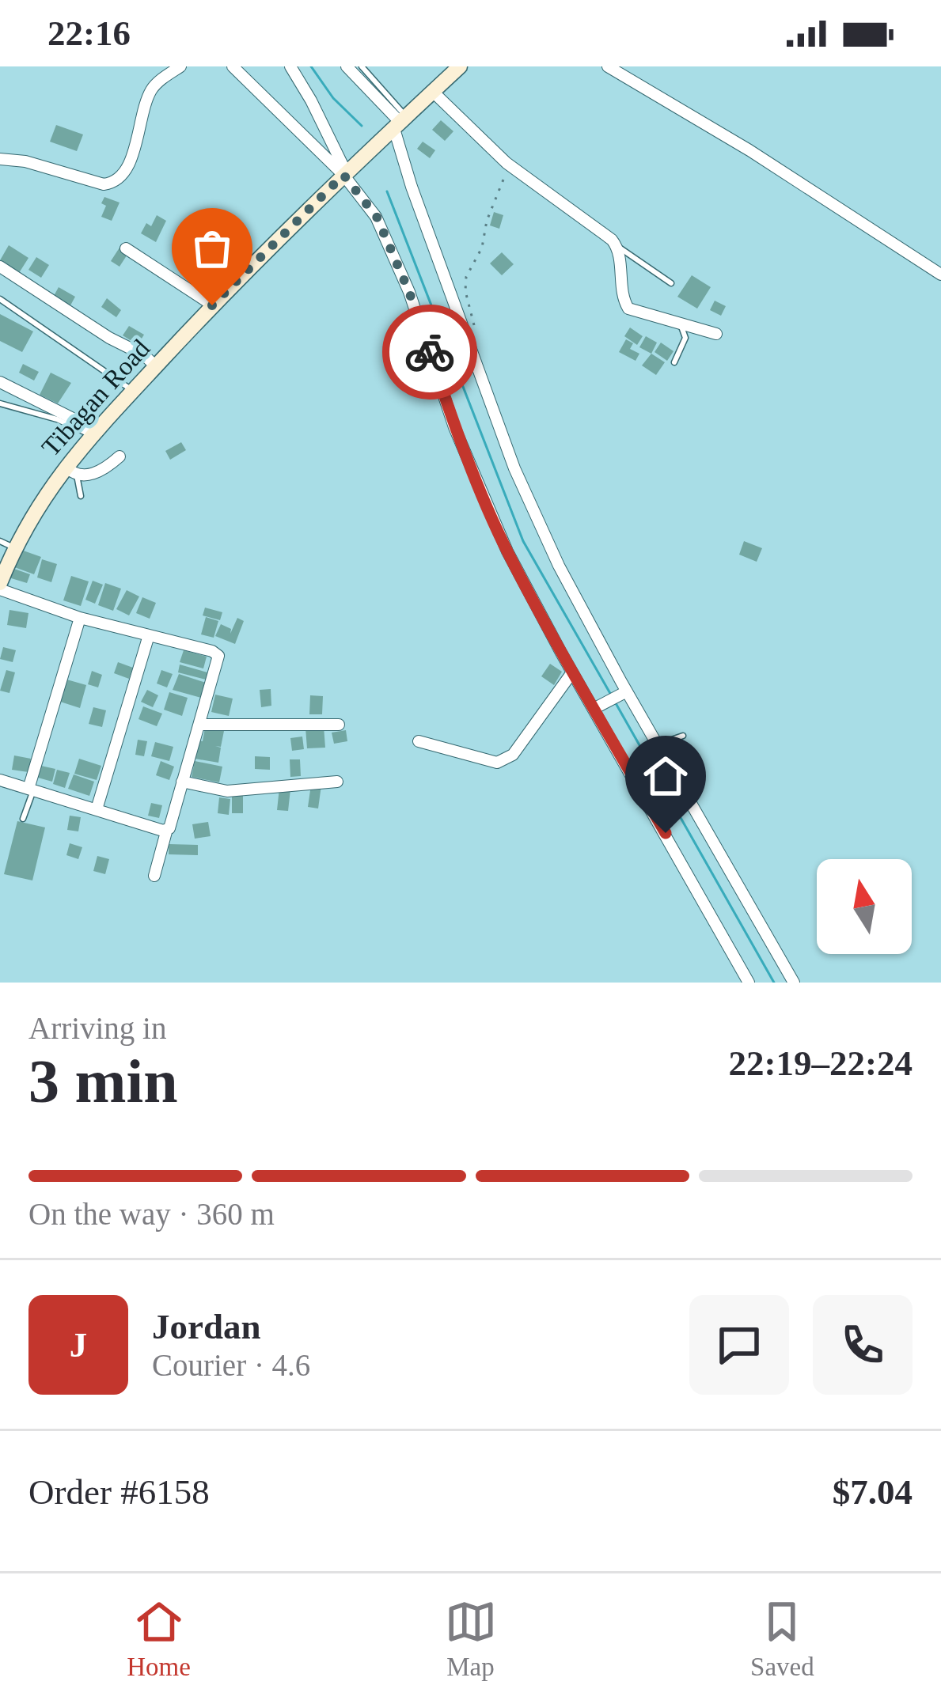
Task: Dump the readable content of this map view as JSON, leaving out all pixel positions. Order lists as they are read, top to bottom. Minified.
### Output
{"streets":{"main road":["Tibagan Road"]},"north":"top","page":{"status":"22:16","heading":["3 min","Arriving in","22:19–22:24"],"panel":["Jordan","Courier · 4.6","Order #6158","$7.04"],"bar":"On the way · 360 m","round":"J","tabs":["Home","Map","Saved"]}}
